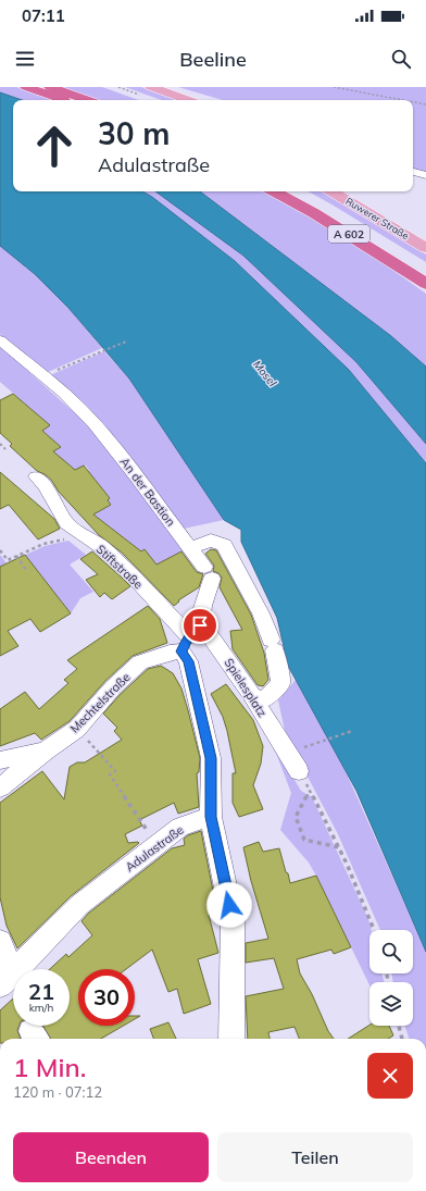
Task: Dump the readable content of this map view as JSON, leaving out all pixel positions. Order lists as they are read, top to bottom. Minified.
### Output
{"streets":{"highway":["A 602"],"main road":["Ruwerer Straße"],"street":["An der Bastion","Stiftstraße","Spielesplatz","Mechtelstraße","Adulastraße"]},"crossings":[["Stiftstraße","Spielesplatz"],["Stiftstraße","Mechtelstraße"],["Spielesplatz","Mechtelstraße"]],"water":["Mosel"],"page":{"status":"07:11","header":"Beeline","turn":["30 m","Adulastraße"],"speed":"21 km/h","limit":"30","heading":["1 Min.","120 m · 07:12"],"buttons":["Beenden","Teilen"]}}
